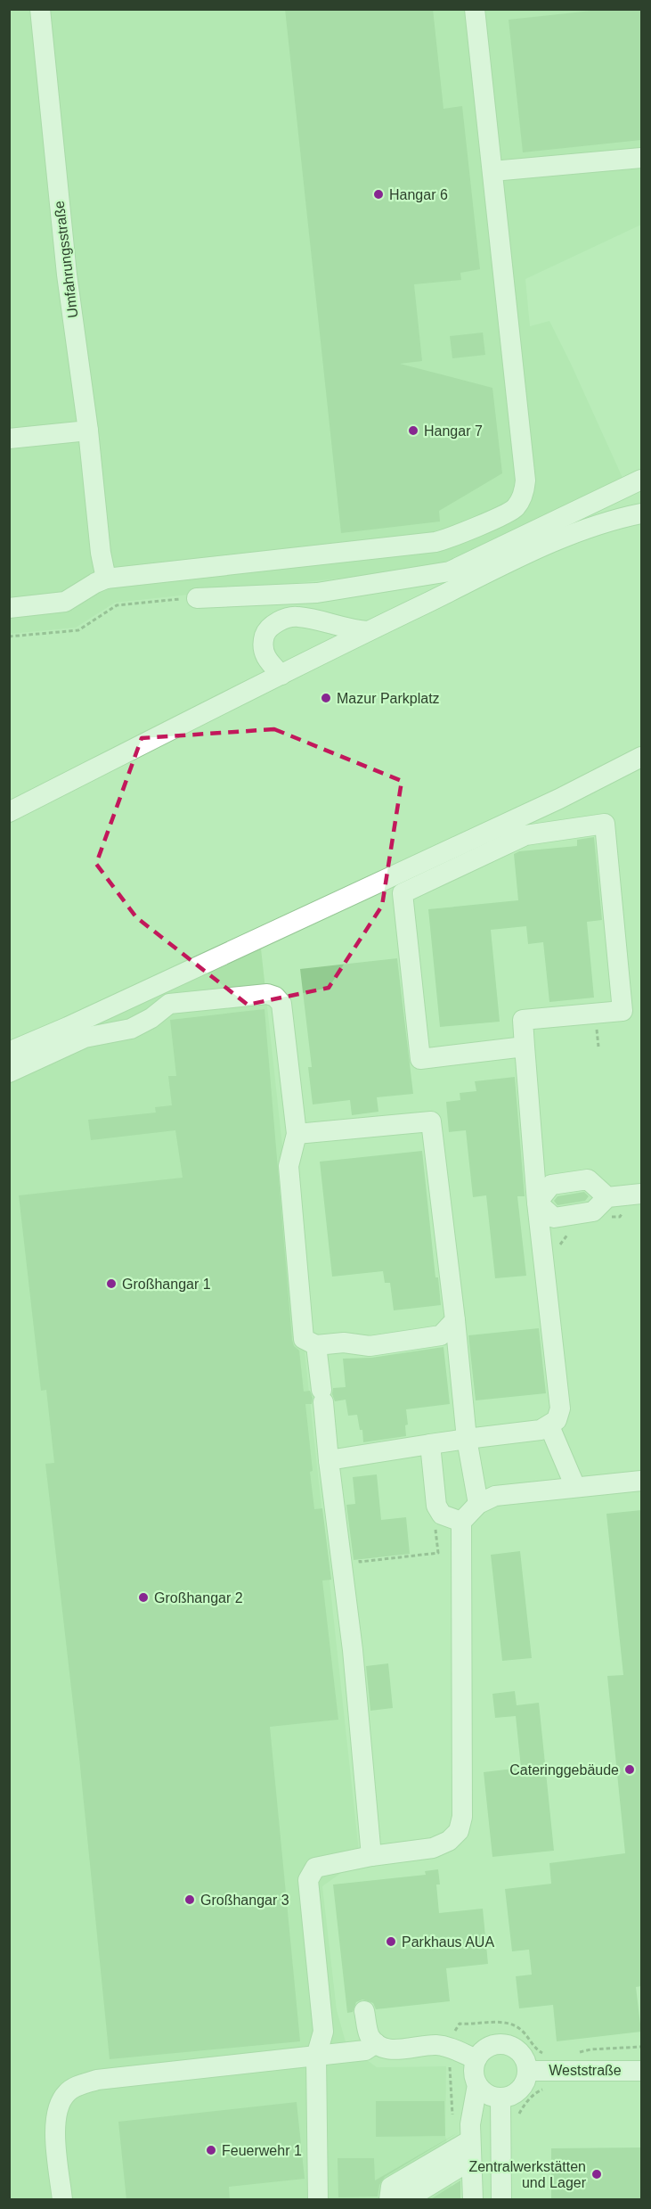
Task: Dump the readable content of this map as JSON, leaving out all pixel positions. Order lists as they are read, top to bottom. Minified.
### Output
{"streets":{"street":["Umfahrungsstraße","Weststraße"]},"places":["Hangar 6","Hangar 7","Mazur Parkplatz","Großhangar 1","Großhangar 2","Cateringgebäude","Großhangar 3","Parkhaus AUA","Feuerwehr 1","Zentralwerkstätten und Lager"]}
